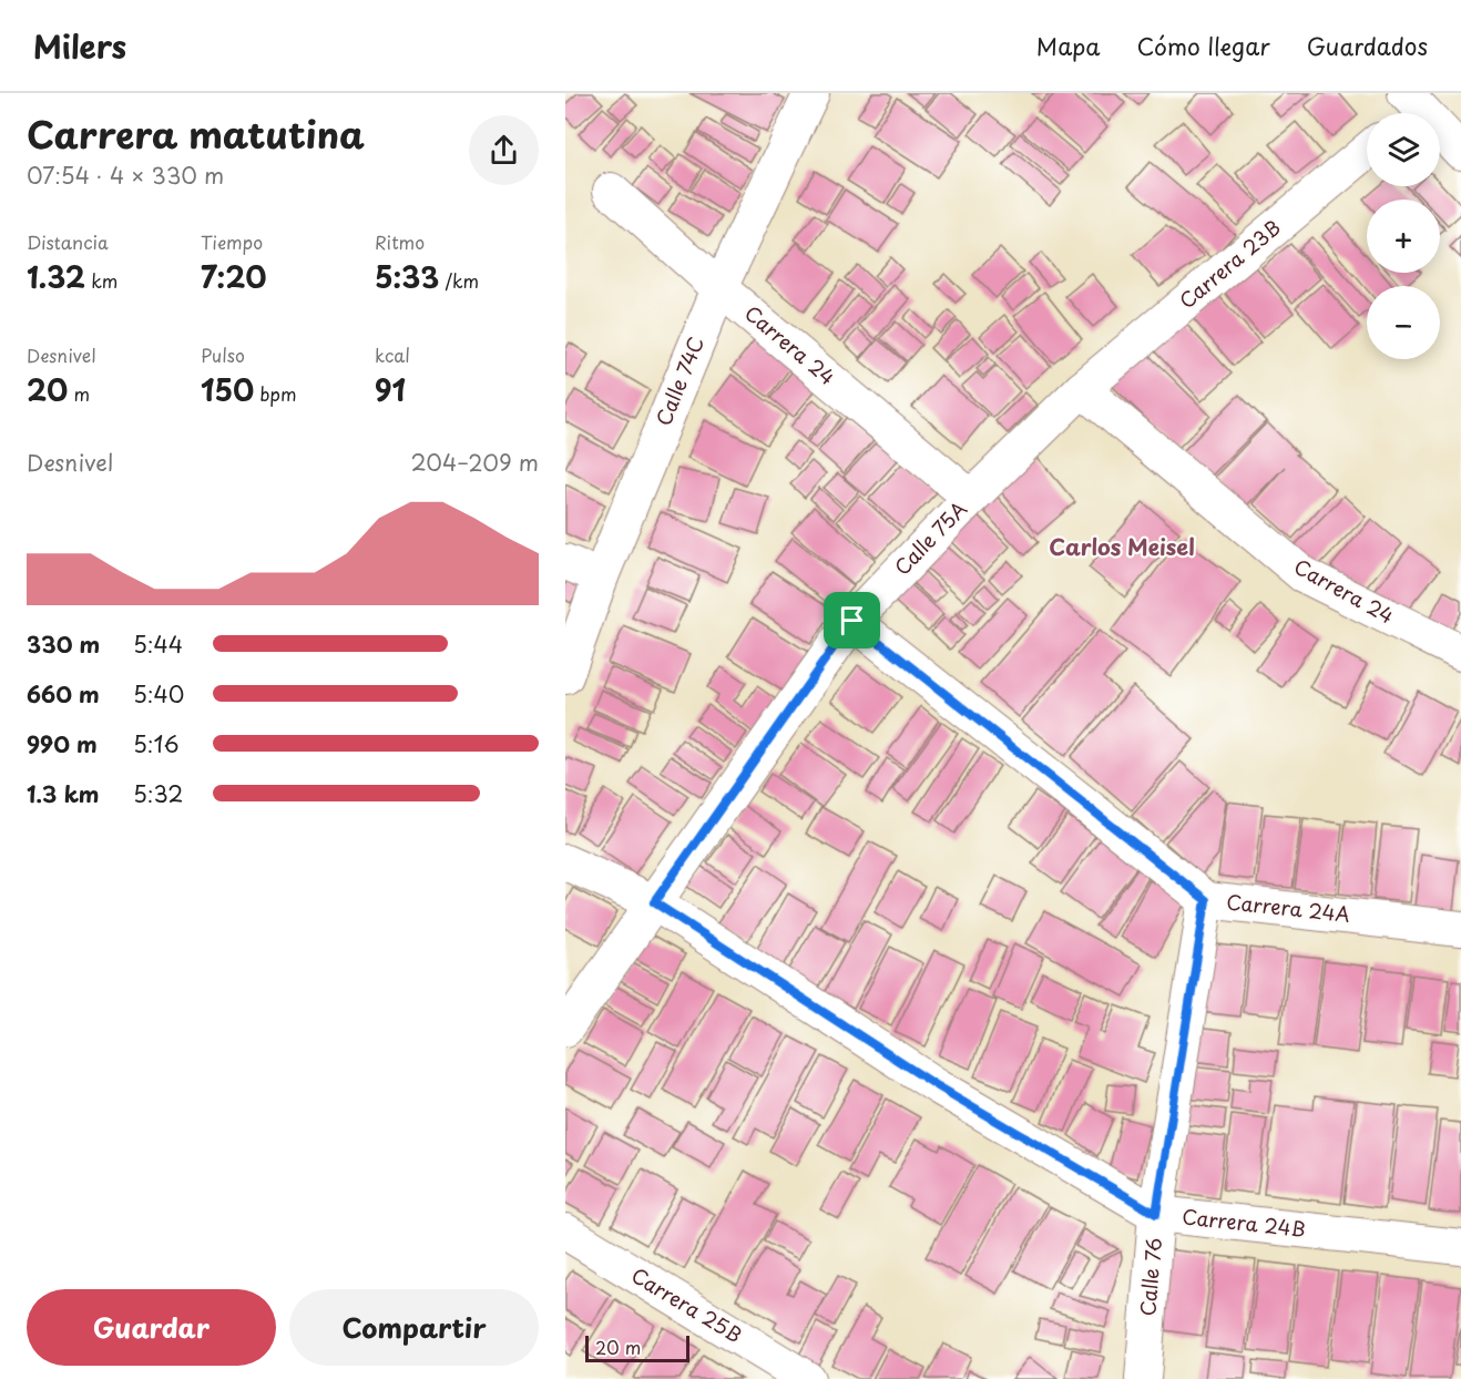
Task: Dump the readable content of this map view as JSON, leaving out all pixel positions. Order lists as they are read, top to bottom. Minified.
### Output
{"streets":{"street":["Carrera 23B","Carrera 24","Calle 74C","Calle 75A","Carrera 24A","Carrera 24B","Calle 76","Carrera 25B"]},"crossings":[["Carrera 23B","Carrera 24"],["Carrera 23B","Calle 75A"],["Carrera 24","Calle 74C"],["Carrera 24","Calle 75A"],["Calle 75A","Carrera 24A"],["Calle 75A","Carrera 24B"],["Carrera 24A","Calle 76"],["Carrera 24B","Calle 76"]],"districts":["Carlos Meisel"],"scale_bar":"20 m","page":{"header":"Milers","nav":["Mapa","Cómo llegar","Guardados"],"heading":["Carrera matutina","07:54 · 4 × 330 m"],"map_buttons":["+","−"],"stats":[["Distancia","1.32 km"],["Tiempo","7:20"],["Ritmo","5:33 /km"],["Desnivel","20 m"],["Pulso","150 bpm"],["kcal","91"]],"chart":["Desnivel","204–209 m"],"list":[{"name":"330 m","note":"5:44"},{"name":"660 m","note":"5:40"},{"name":"990 m","note":"5:16"},{"name":"1.3 km","note":"5:32"}],"buttons":["Guardar","Compartir"],"scale":"20 m"}}
